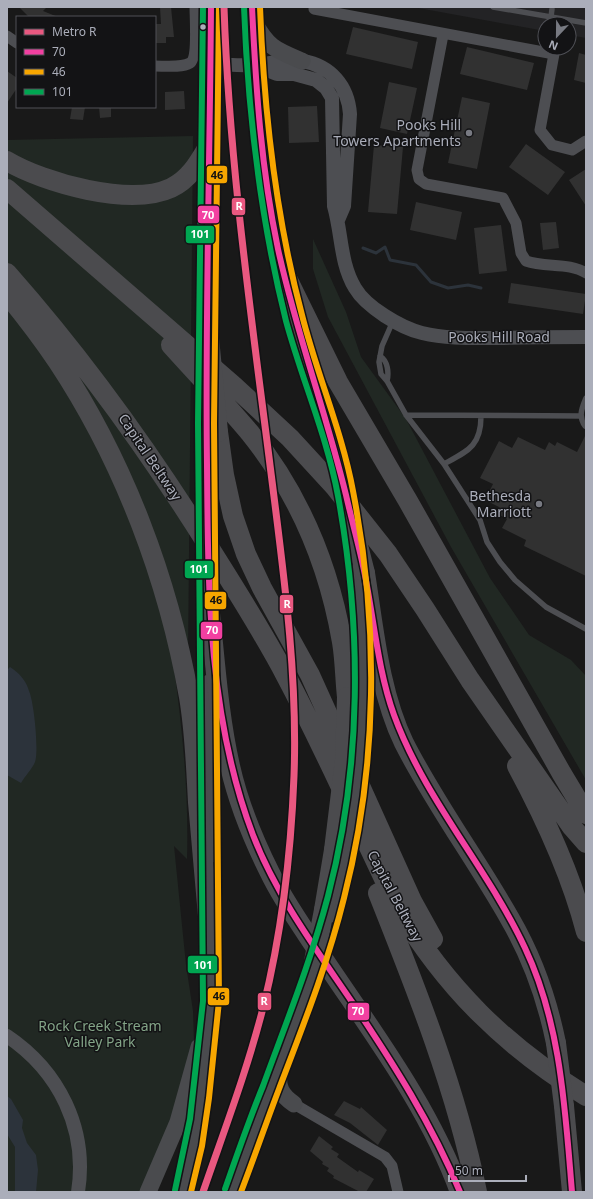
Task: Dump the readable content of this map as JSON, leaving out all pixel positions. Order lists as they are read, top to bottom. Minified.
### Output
{"streets":{"highway":["Capital Beltway"],"street":["Pooks Hill Road"]},"parks":["Rock Creek Stream Valley Park"],"places":["Pooks Hill Towers Apartments","Bethesda Marriott"],"lines":["metro line R","transit line 70","transit line 46","transit line 101"],"legend":["Metro R","70","46","101"],"scale_bar":"50 m","north":"bottom"}
